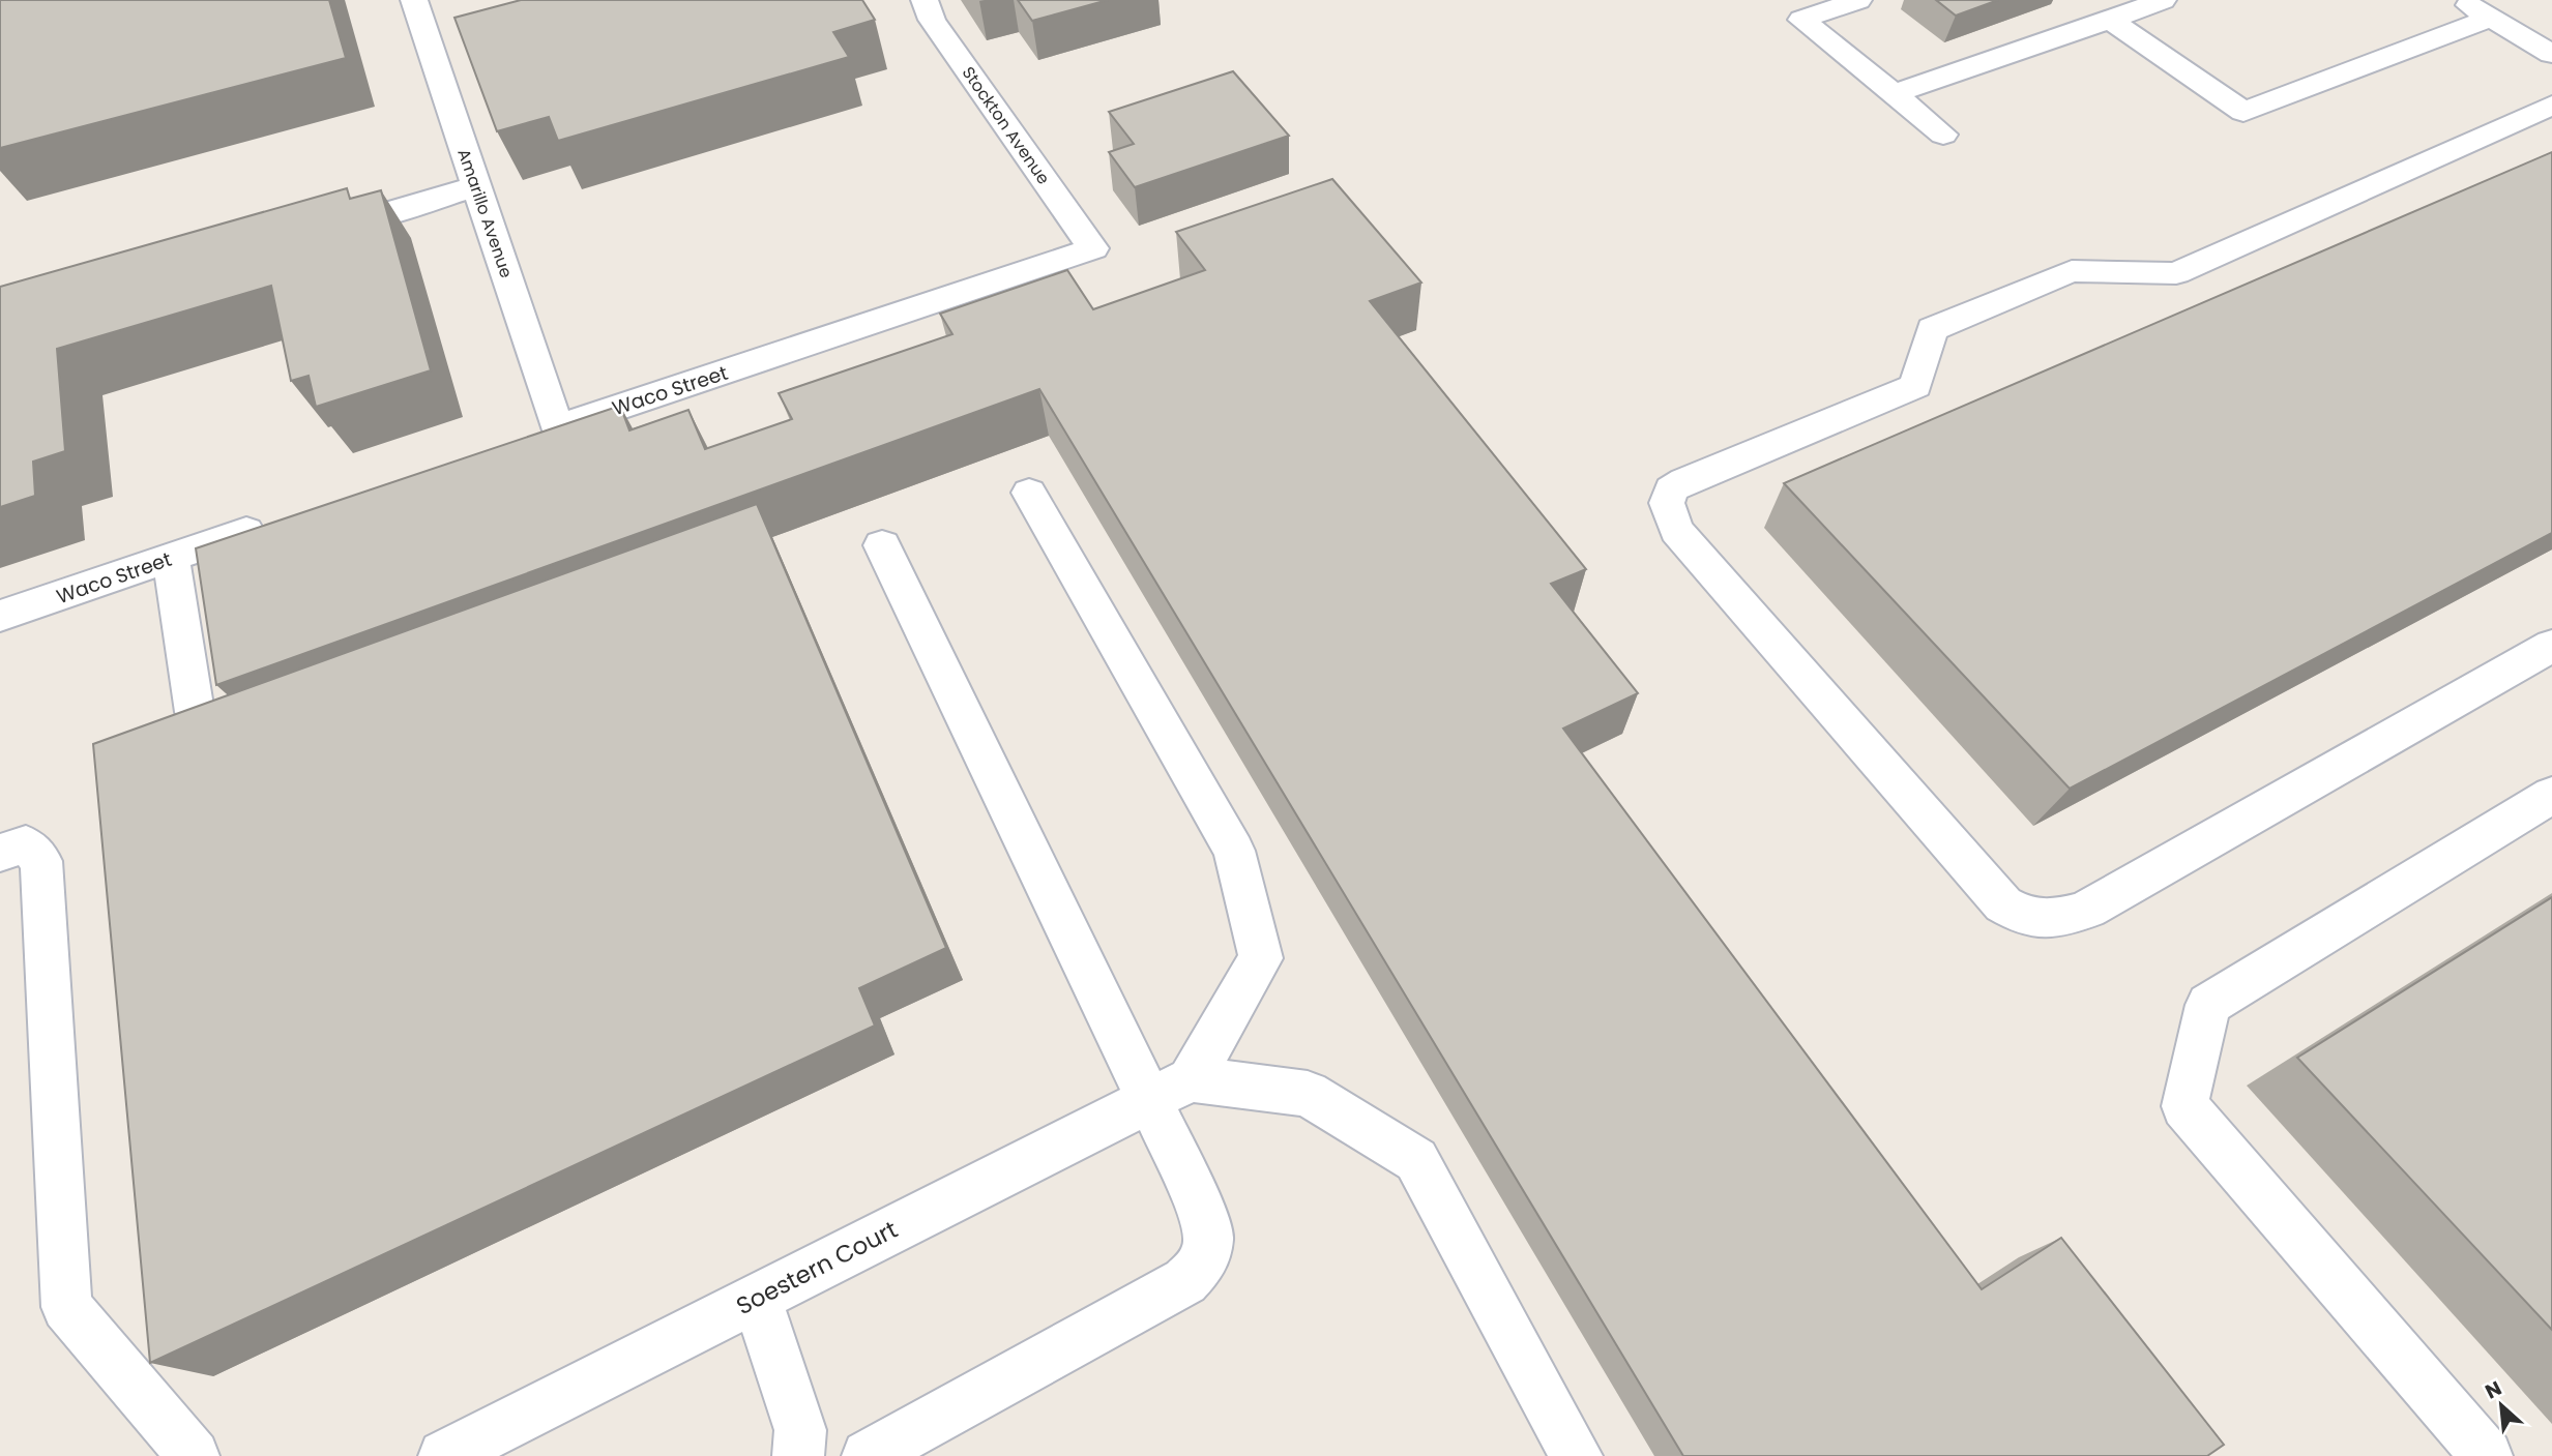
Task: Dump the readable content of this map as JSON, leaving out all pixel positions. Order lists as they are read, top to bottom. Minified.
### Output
{"streets":{"street":["Stockton Avenue","Amarillo Avenue","Waco Street","Soestern Court"]},"crossings":[["Stockton Avenue","Waco Street"],["Amarillo Avenue","Waco Street"]],"north":"top left"}
